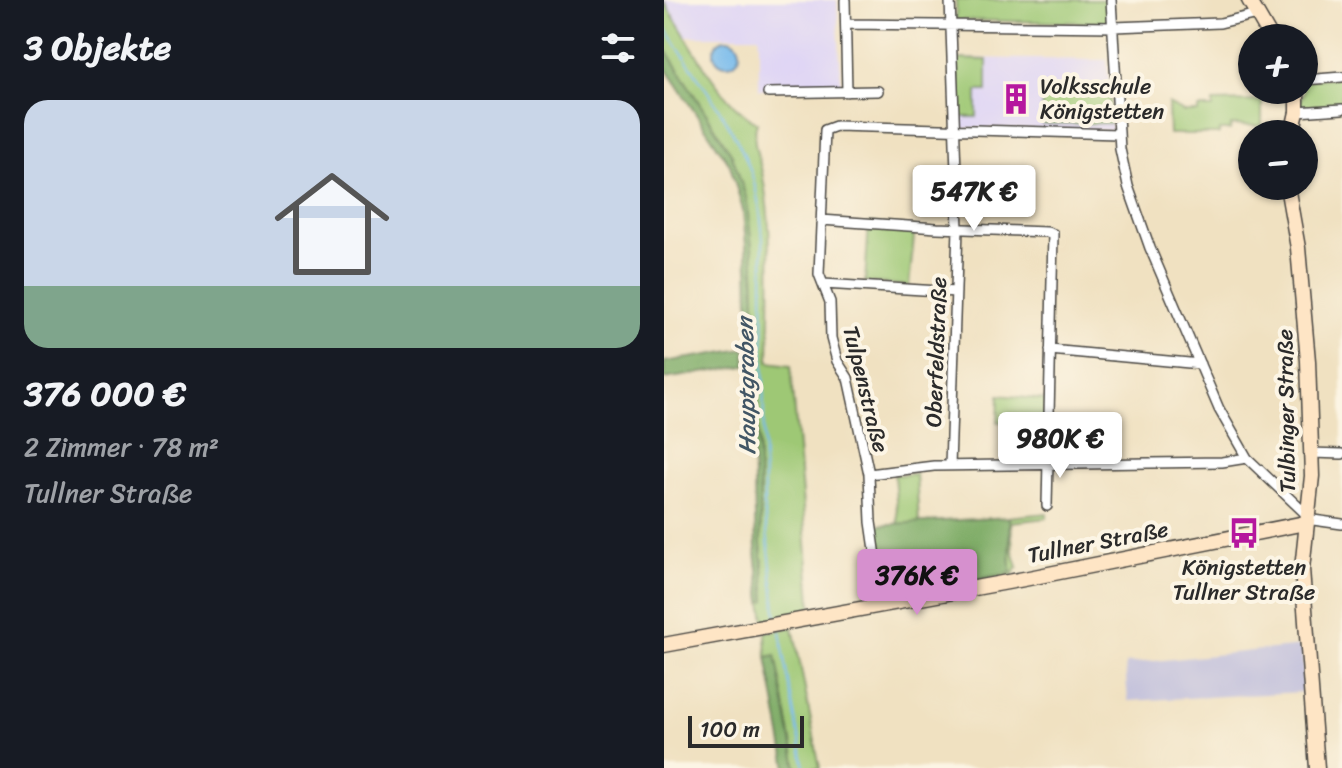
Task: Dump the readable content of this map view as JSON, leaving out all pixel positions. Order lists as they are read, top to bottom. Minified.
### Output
{"streets":{"main road":["Tulbinger Straße","Tullner Straße"],"street":["Oberfeldstraße","Tulpenstraße"]},"crossings":[["Oberfeldstraße","Tulpenstraße"],["Tulpenstraße","Tullner Straße"],["Tulbinger Straße","Tullner Straße"]],"water":["Hauptgraben"],"places":{"building":["Volksschule Königstetten"],"bus stop":["Königstetten Tullner Straße"]},"scale_bar":"100 m","page":{"heading":"3 Objekte","map_buttons":["+","−"],"list":[{"name":"376 000 €","note":"2 Zimmer · 78 m² · Tullner Straße"}],"price":["547K €","980K €","376K €"],"scale":"100 m"}}
